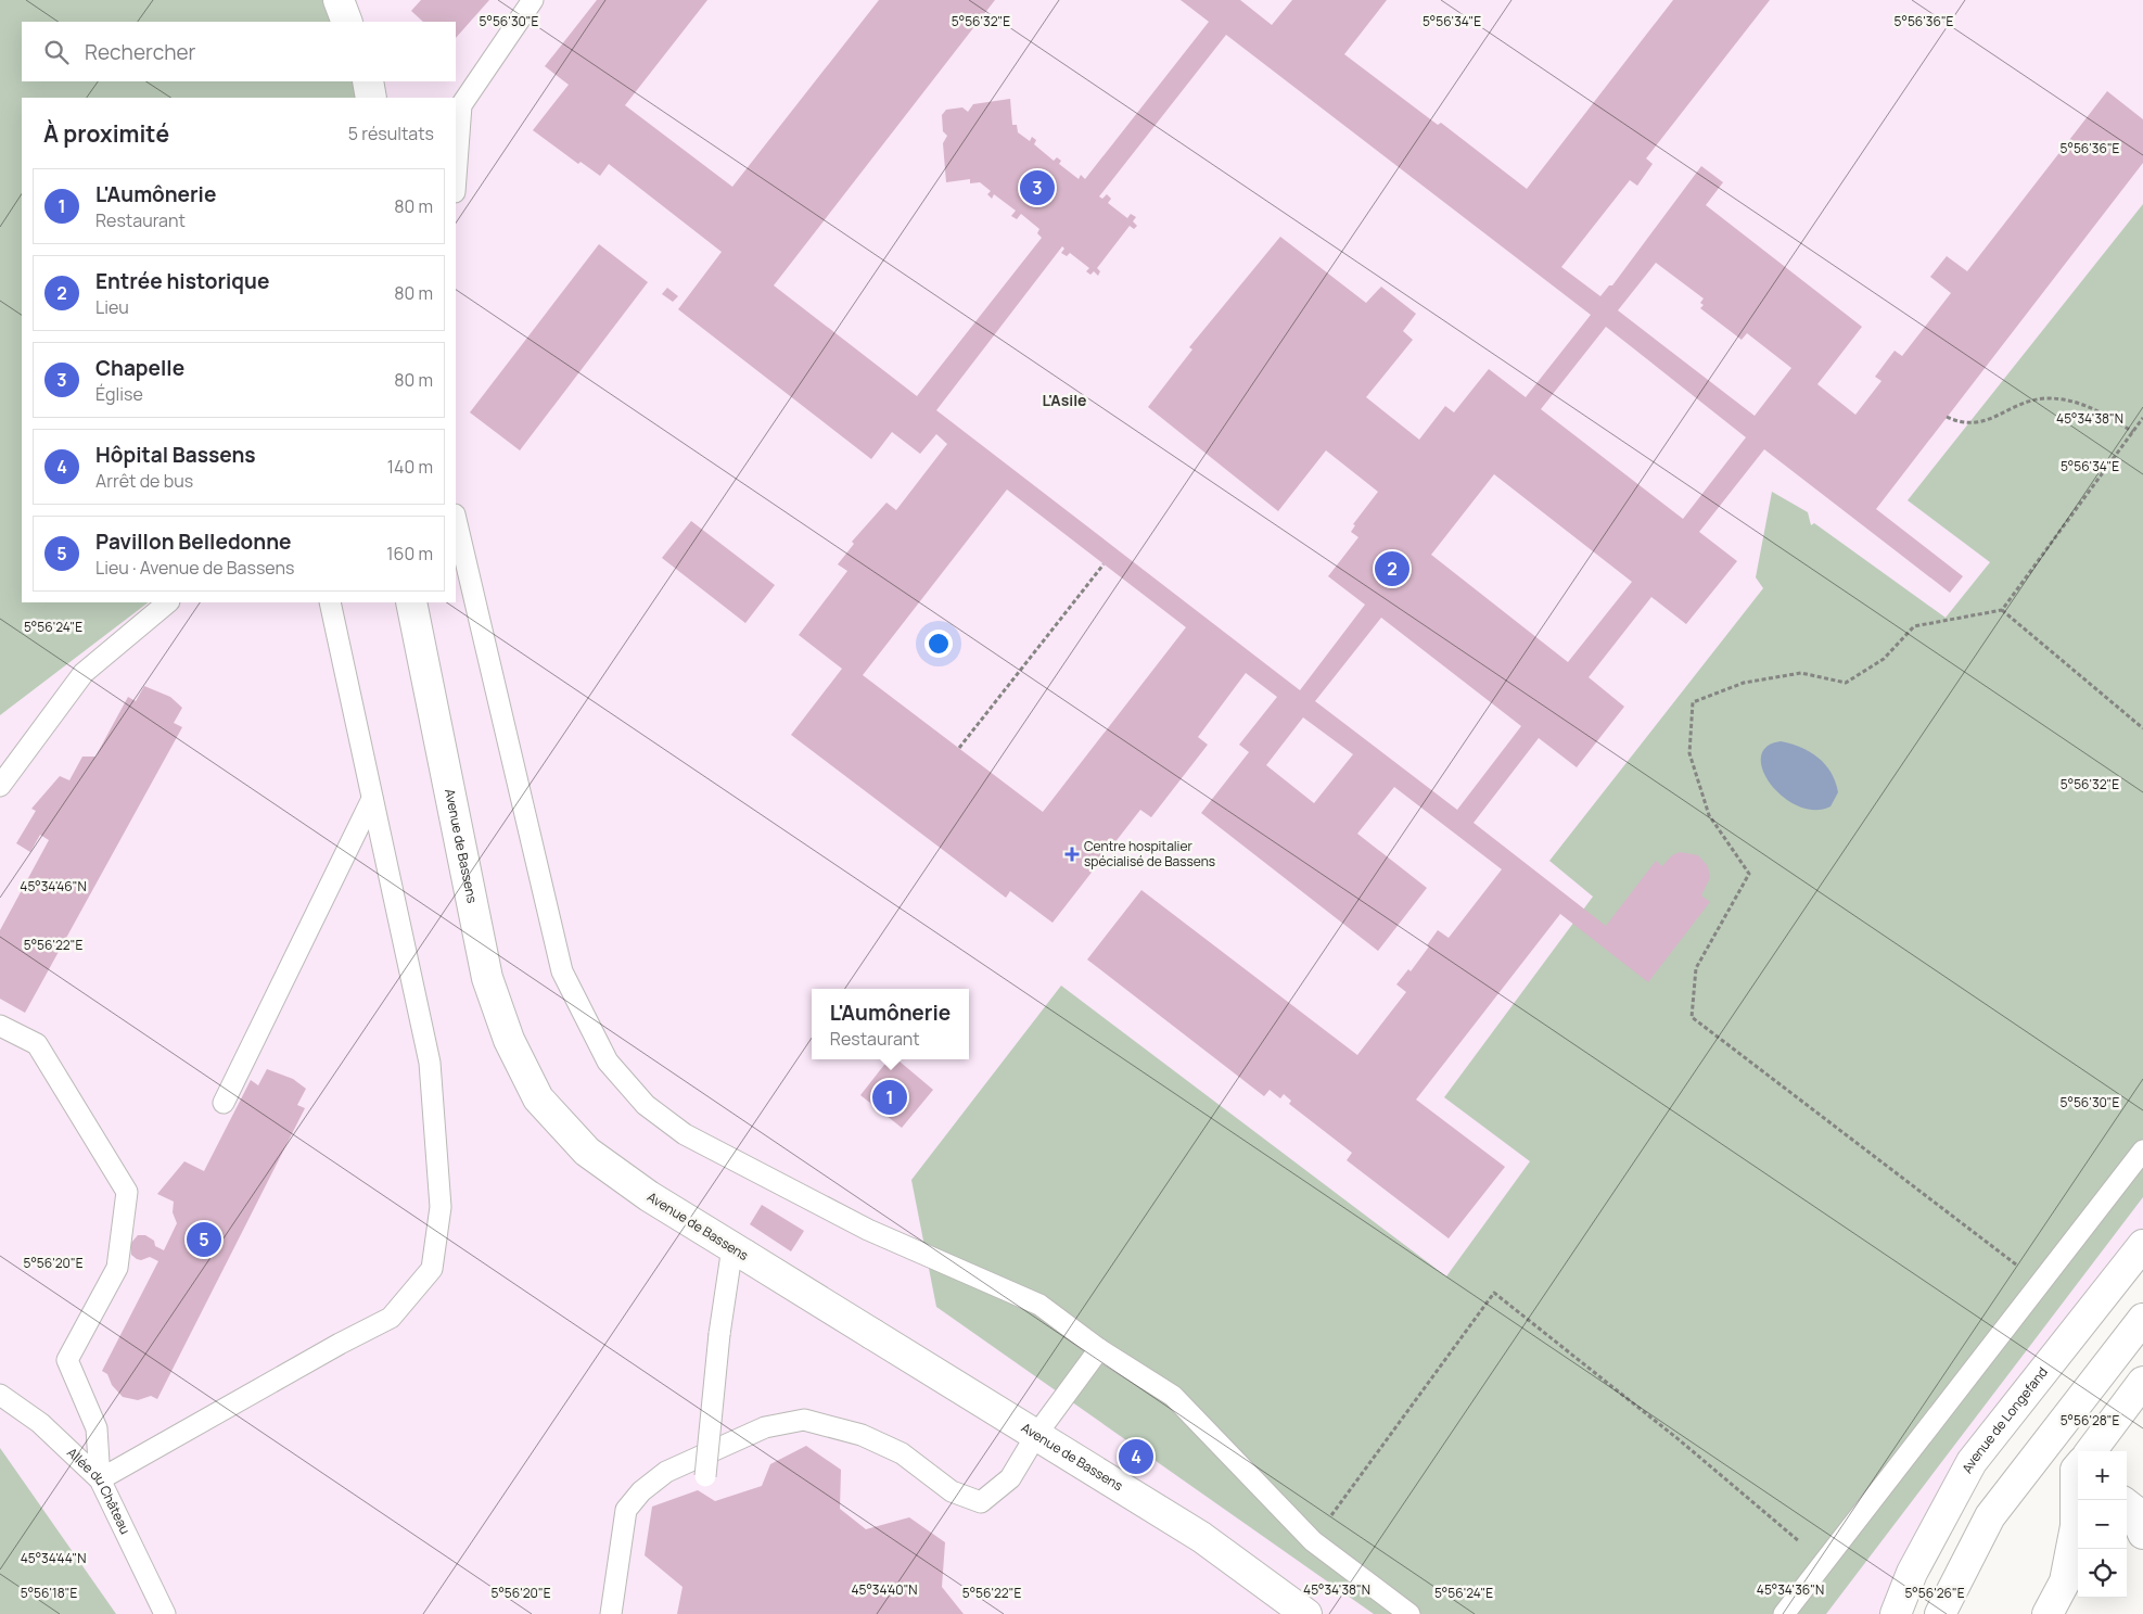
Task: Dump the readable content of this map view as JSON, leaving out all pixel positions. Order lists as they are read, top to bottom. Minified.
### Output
{"streets":{"main road":["Avenue de Bassens","Avenue de Longefand"],"lane":["Allée du Château"]},"districts":["L'Asile"],"places":{"health":["Centre hospitalier spécialisé de Bassens"]},"page":{"search":"Rechercher","heading":["À proximité","5 résultats"],"pins":["3","2","1","5","4"],"list":[{"mark":"1","name":"L'Aumônerie","note":"Restaurant","value":"80 m"},{"mark":"2","name":"Entrée historique","note":"Lieu","value":"80 m"},{"mark":"3","name":"Chapelle","note":"Église","value":"80 m"},{"mark":"4","name":"Hôpital Bassens","note":"Arrêt de bus","value":"140 m"},{"mark":"5","name":"Pavillon Belledonne","note":"Lieu · Avenue de Bassens","value":"160 m"}],"popup":["L'Aumônerie","Restaurant"],"map_buttons":["+","−"]},"coordinates":["5°56'36\"E","5°56'30\"E","5°56'32\"E","5°56'34\"E","45°34'38\"N","5°56'24\"E","45°34'46\"N","5°56'22\"E","5°56'20\"E","5°56'28\"E","45°34'44\"N","45°34'40\"N","45°34'36\"N","5°56'18\"E","5°56'26\"E"]}
